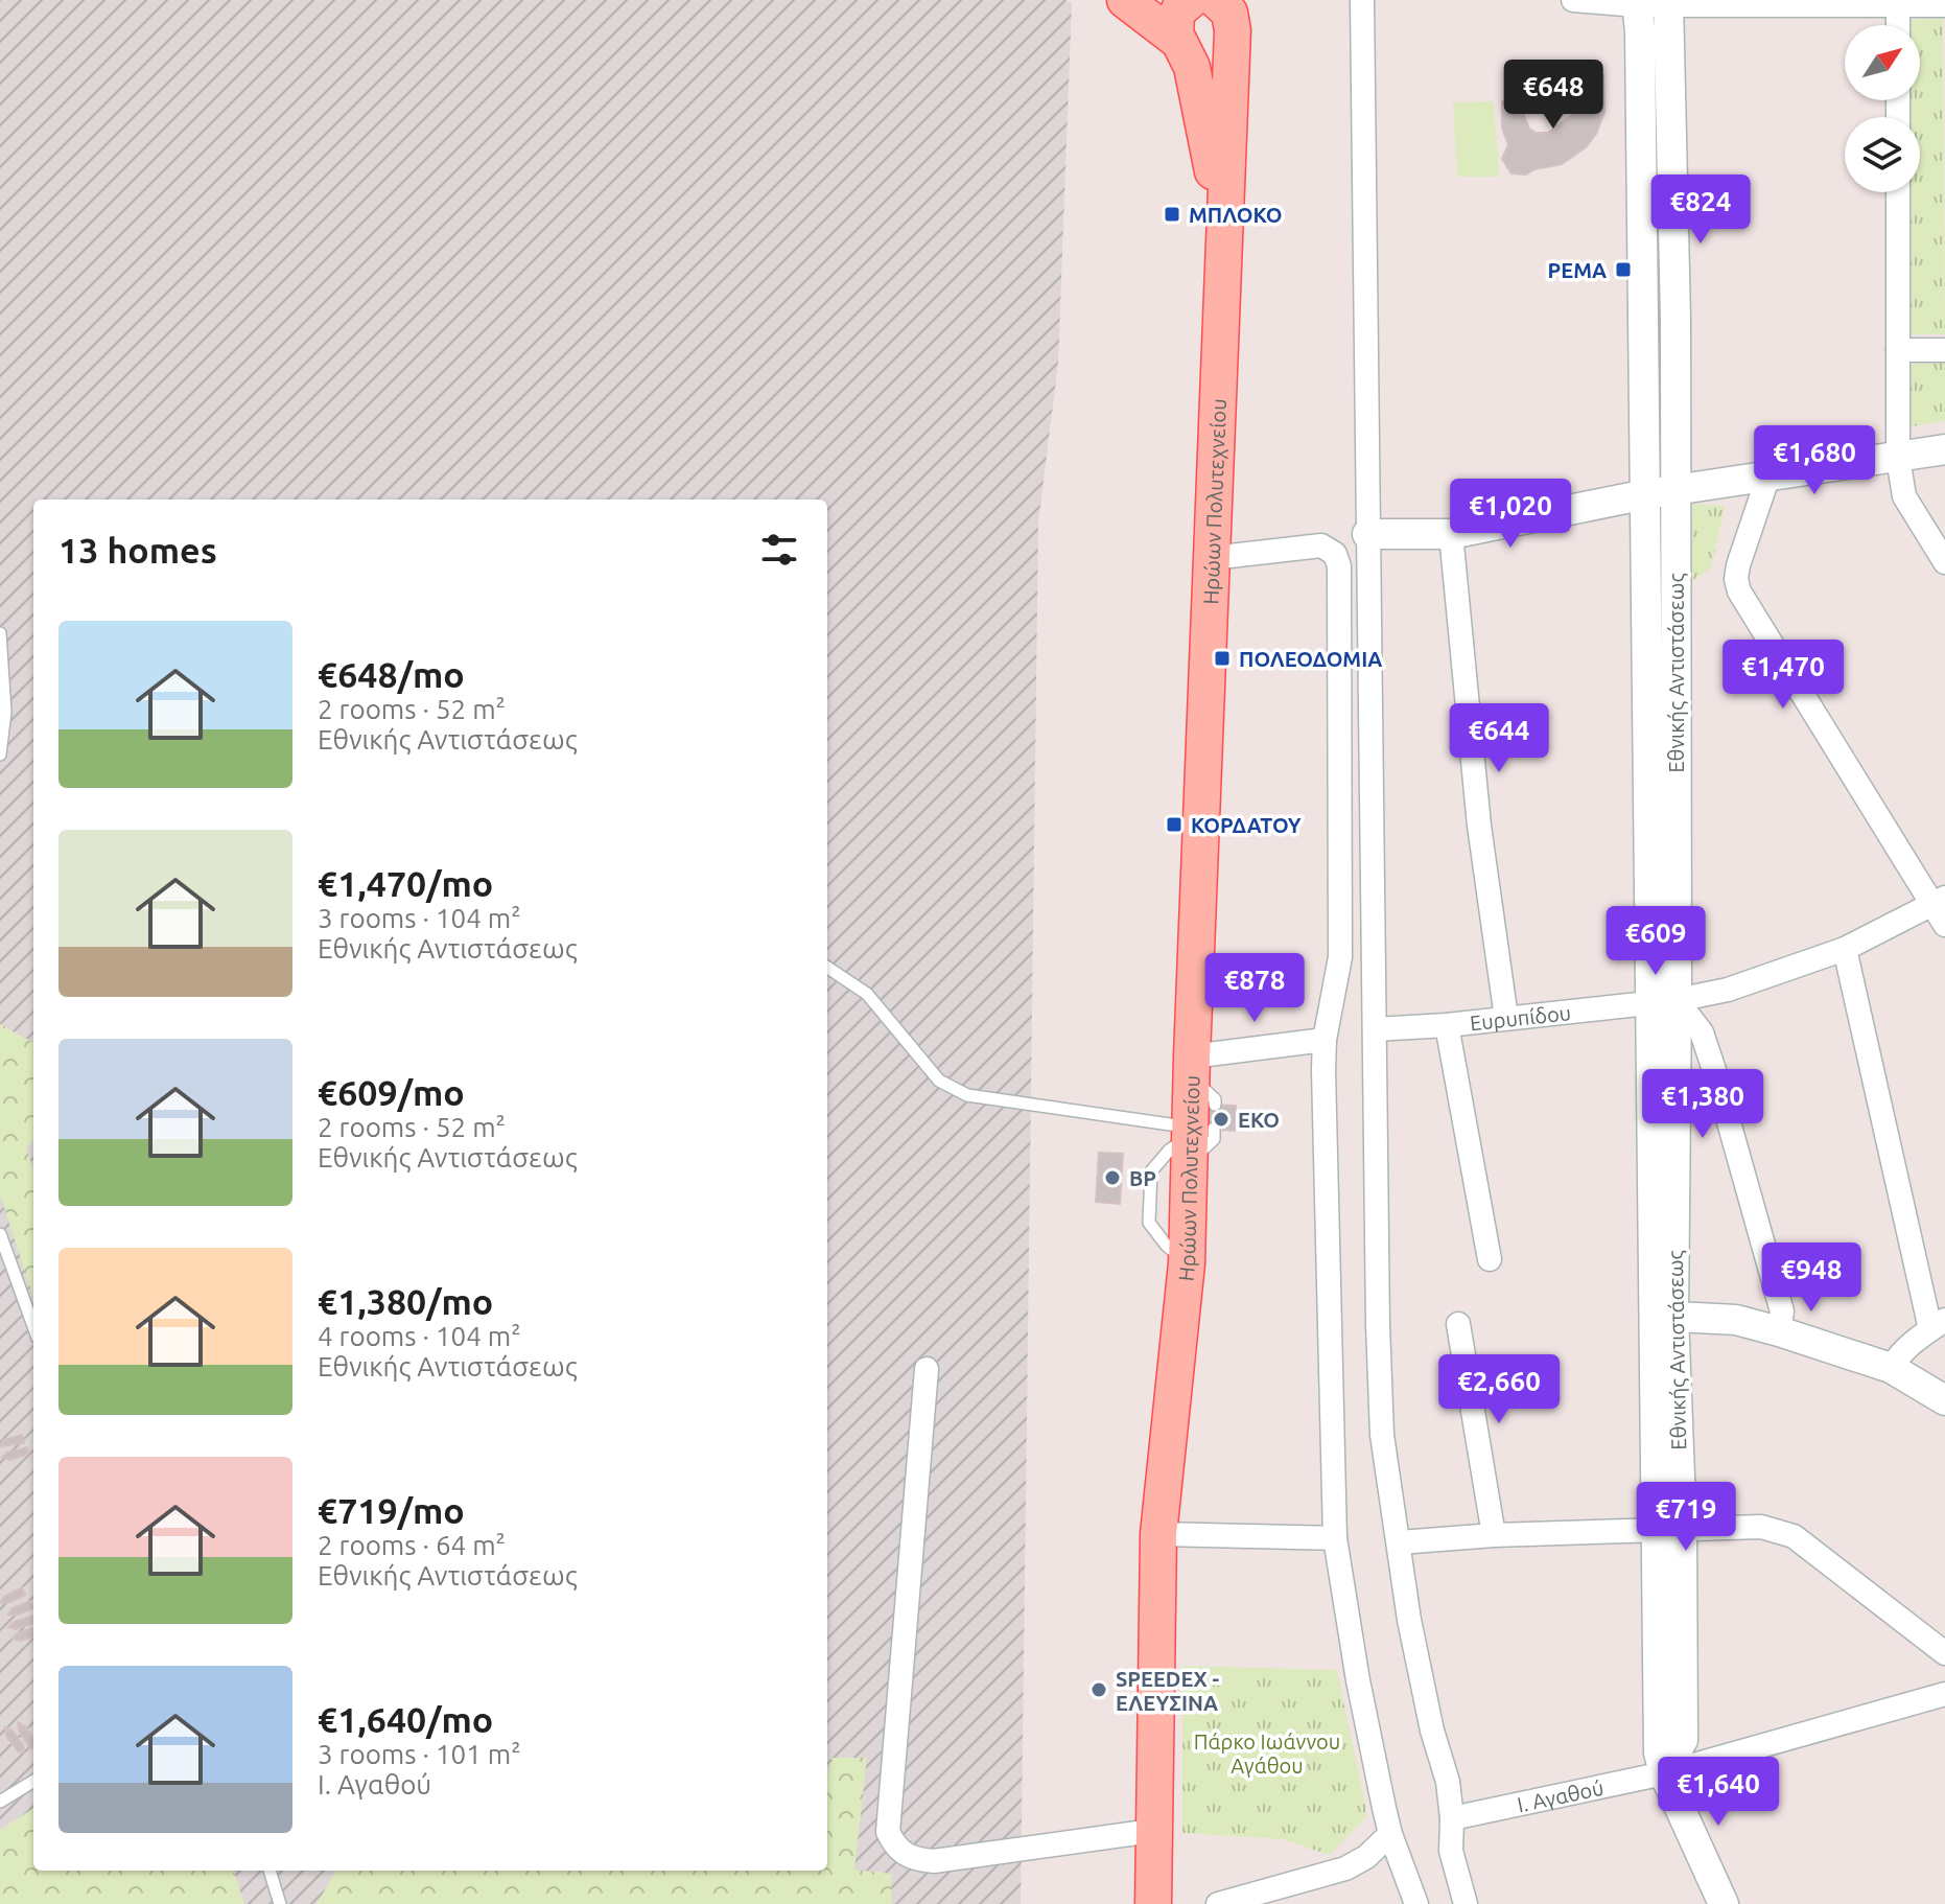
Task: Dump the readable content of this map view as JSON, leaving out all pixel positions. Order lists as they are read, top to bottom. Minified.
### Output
{"streets":{"main road":["Ηρώων Πολυτεχνείου"],"street":["Εθνικής Αντιστάσεως","Ευρυπίδου","Ι. Αγαθού"]},"crossings":[["Εθνικής Αντιστάσεως","Ευρυπίδου"],["Εθνικής Αντιστάσεως","Ι. Αγαθού"]],"parks":["Πάρκο Ιωάννου Αγάθου"],"places":{"transit":["ΜΠΛΟΚΟ","ΡΕΜΑ","ΠΟΛΕΟΔΟΜΙΑ","ΚΟΡΔΑΤΟΥ"],"other":["EKO","BP","SPEEDEX - ΕΛΕΥΣΙΝΑ"]},"north":"top right","page":{"price":["€648","€824","€1,680","€1,020","€1,470","€644","€609","€878","€1,380","€948","€2,660","€719","€1,640"],"heading":"13 homes","list":[{"name":"€648/mo","note":"2 rooms · 52 m² · Εθνικής Αντιστάσεως"},{"name":"€1,470/mo","note":"3 rooms · 104 m² · Εθνικής Αντιστάσεως"},{"name":"€609/mo","note":"2 rooms · 52 m² · Εθνικής Αντιστάσεως"},{"name":"€1,380/mo","note":"4 rooms · 104 m² · Εθνικής Αντιστάσεως"},{"name":"€719/mo","note":"2 rooms · 64 m² · Εθνικής Αντιστάσεως"},{"name":"€1,640/mo","note":"3 rooms · 101 m² · Ι. Αγαθού"}]}}
